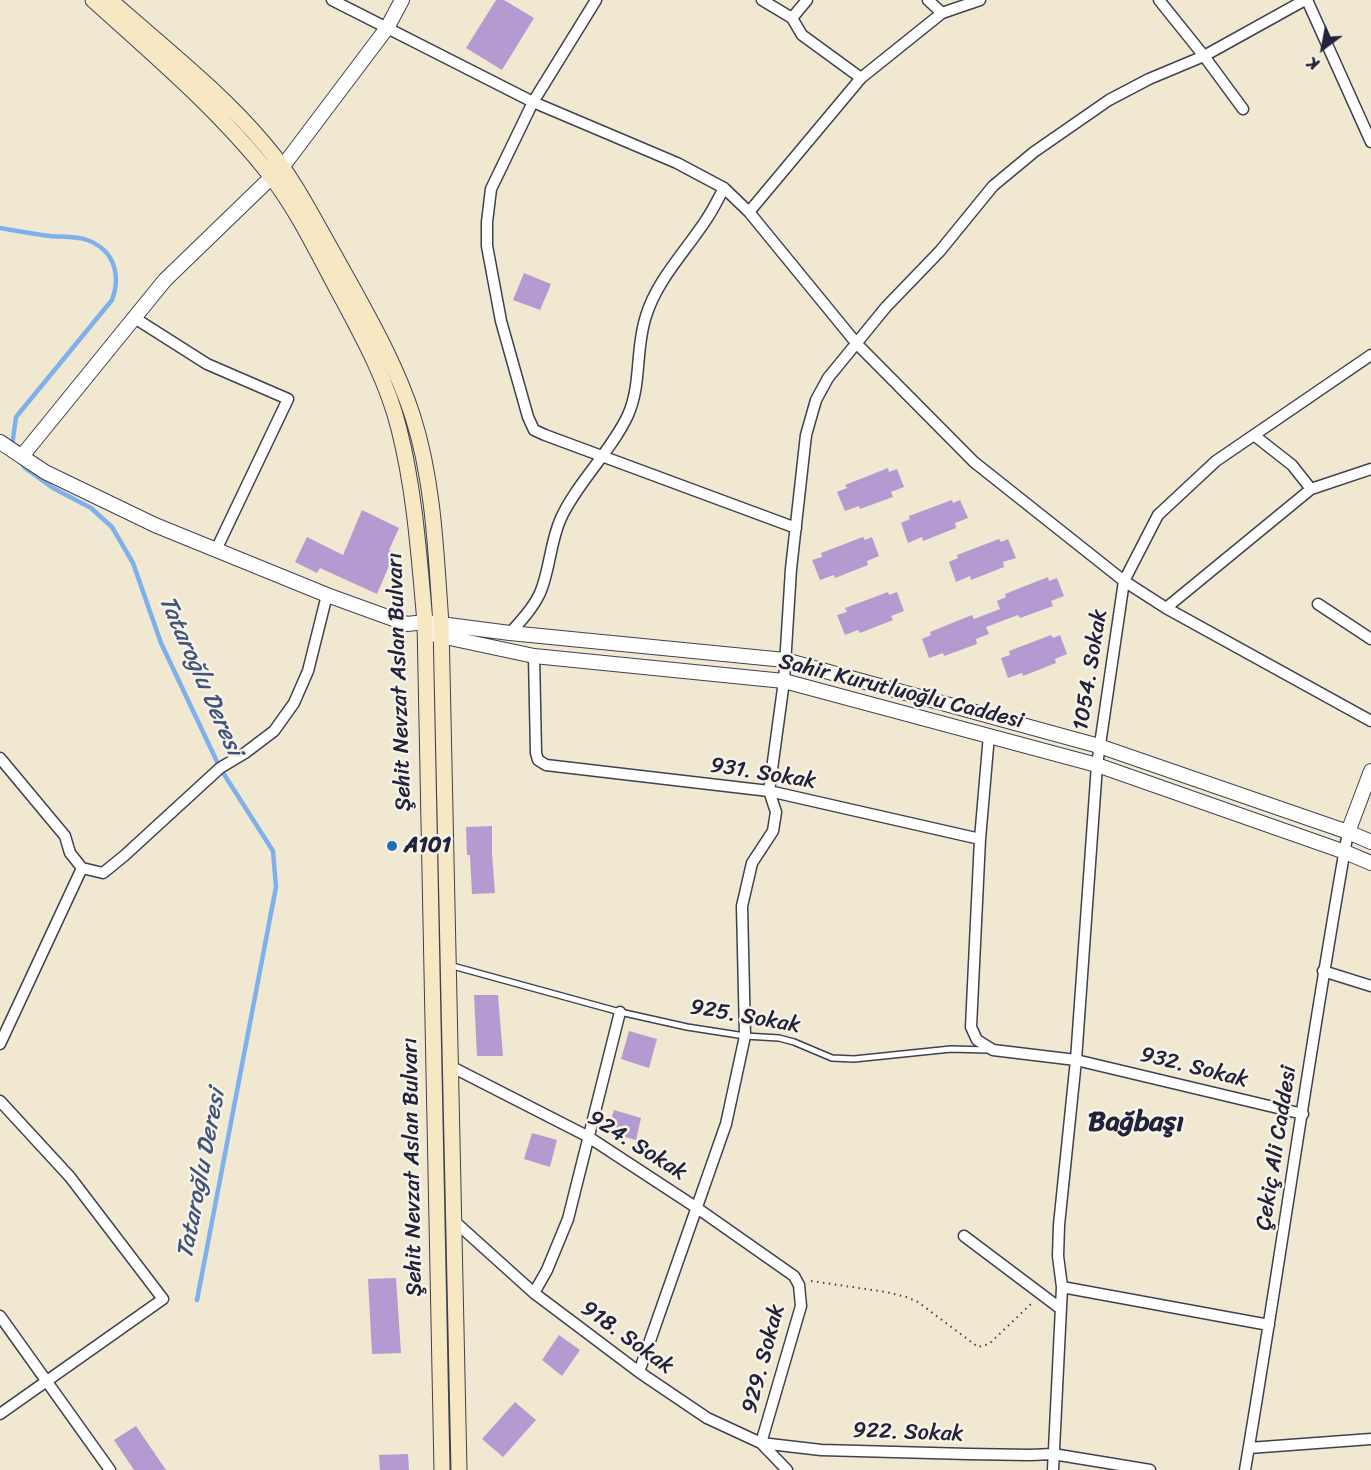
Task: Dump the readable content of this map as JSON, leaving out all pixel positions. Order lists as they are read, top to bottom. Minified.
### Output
{"streets":{"main road":["Şehit Nevzat Aslan Bulvarı"],"street":["1054. Sokak","Sahir Kurutluoğlu Caddesi","931. Sokak","925. Sokak","932. Sokak","924. Sokak","Çekiç Ali Caddesi","918. Sokak","929. Sokak","922. Sokak"]},"crossings":[["1054. Sokak","Sahir Kurutluoğlu Caddesi"],["1054. Sokak","925. Sokak"],["1054. Sokak","932. Sokak"],["1054. Sokak","922. Sokak"],["Şehit Nevzat Aslan Bulvarı","Sahir Kurutluoğlu Caddesi"],["Şehit Nevzat Aslan Bulvarı","925. Sokak"],["Şehit Nevzat Aslan Bulvarı","924. Sokak"],["Şehit Nevzat Aslan Bulvarı","918. Sokak"],["Sahir Kurutluoğlu Caddesi","931. Sokak"],["Sahir Kurutluoğlu Caddesi","Çekiç Ali Caddesi"],["925. Sokak","932. Sokak"],["932. Sokak","Çekiç Ali Caddesi"],["924. Sokak","929. Sokak"],["918. Sokak","929. Sokak"],["918. Sokak","922. Sokak"],["929. Sokak","922. Sokak"]],"districts":["Bağbaşı"],"water":["Tataroğlu Deresi"],"places":["A101"],"north":"bottom left"}
